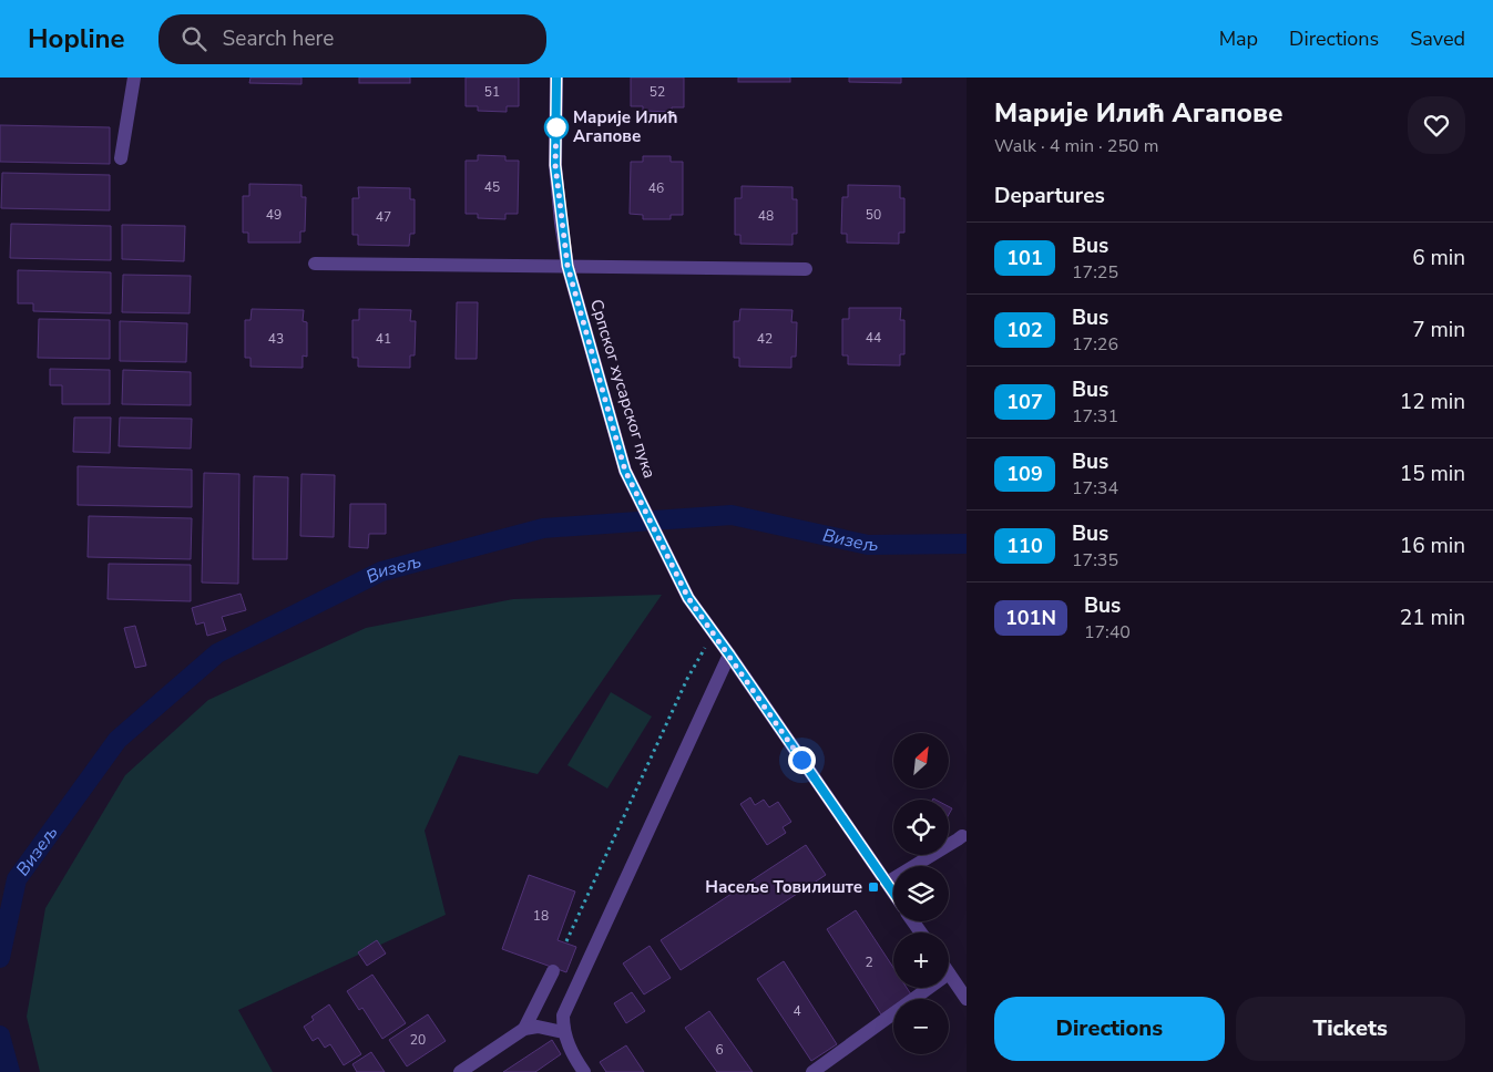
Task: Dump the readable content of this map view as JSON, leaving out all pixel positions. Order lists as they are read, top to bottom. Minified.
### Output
{"streets":{"street":["Српског хусарског пука"]},"water":["Визељ"],"places":{"other":["Марије Илић Агапове"],"transit":["Насеље Товилиште"]},"lines":["bus line 101"],"house_numbers":["51","52","45","46","49","50","48","47","44","43","41","42","18","2","4","20","6"],"north":"top right","page":{"header":"Hopline","search":"Search here","nav":["Map","Directions","Saved"],"heading":[["Марије Илић Агапове","Walk · 4 min · 250 m"],"Departures"],"list":[{"mark":"101","name":"Bus","note":"17:25","value":"6 min"},{"mark":"102","name":"Bus","note":"17:26","value":"7 min"},{"mark":"107","name":"Bus","note":"17:31","value":"12 min"},{"mark":"109","name":"Bus","note":"17:34","value":"15 min"},{"mark":"110","name":"Bus","note":"17:35","value":"16 min"},{"mark":"101N","name":"Bus","note":"17:40","value":"21 min"}],"map_buttons":["+","−"],"buttons":["Directions","Tickets"]}}
